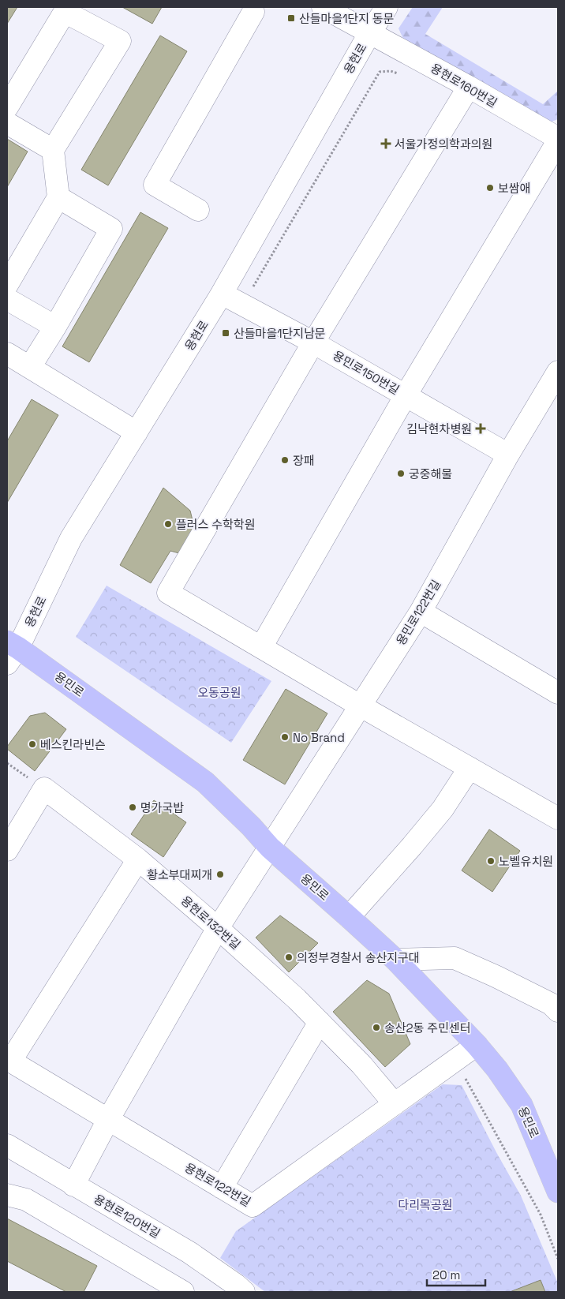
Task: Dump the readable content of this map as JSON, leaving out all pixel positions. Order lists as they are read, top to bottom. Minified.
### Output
{"streets":{"main road":["용민로"],"street":["용현로","용현로160번길","용민로150번길","용민로122번길","용현로132번길","용현로122번길","용현로120번길"]},"crossings":[["용현로","용현로160번길"],["용현로","용민로150번길"],["용현로","용민로"],["용민로150번길","용민로122번길"],["용민로122번길","용민로"],["용민로122번길","용현로132번길"],["용민로122번길","용현로122번길"],["용민로122번길","용현로120번길"],["용민로","용현로122번길"],["용현로132번길","용현로122번길"]],"parks":["오동공원","다리목공원"],"places":{"transit":["산들마을1단지 동문","산들마을1단지남문"],"health":["서울가정의학과의원","김낙현차병원"],"other":["보쌈애","장패","궁중해물","플러스 수학학원","No Brand","베스킨라빈슨","명가국밥","노벨유치원","황소부대찌개","의정부경찰서 송산지구대","송산2동 주민센터"]},"scale_bar":"20 m"}
